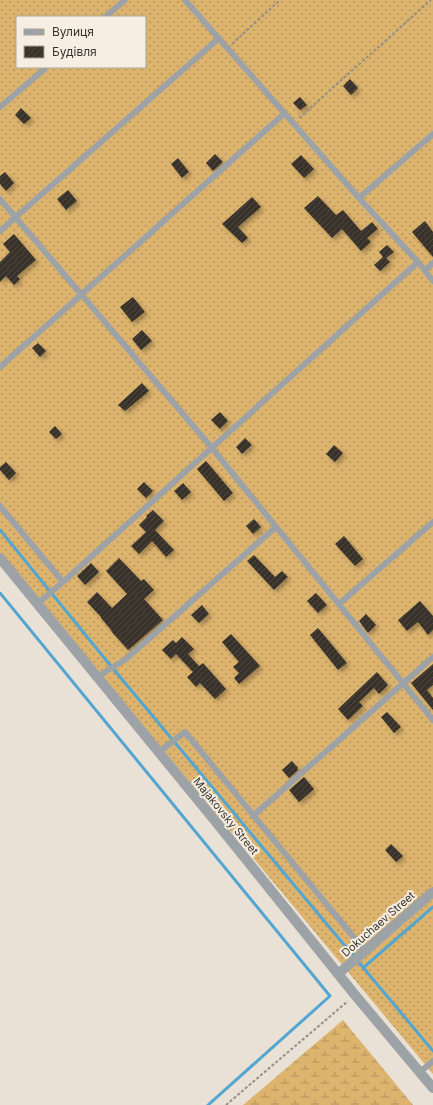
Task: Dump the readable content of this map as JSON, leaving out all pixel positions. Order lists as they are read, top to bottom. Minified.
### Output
{"streets":{"street":["Majakovsky Street","Dokuchaev Street"]},"crossings":[["Majakovsky Street","Dokuchaev Street"]],"legend":["Вулиця","Будівля"]}
